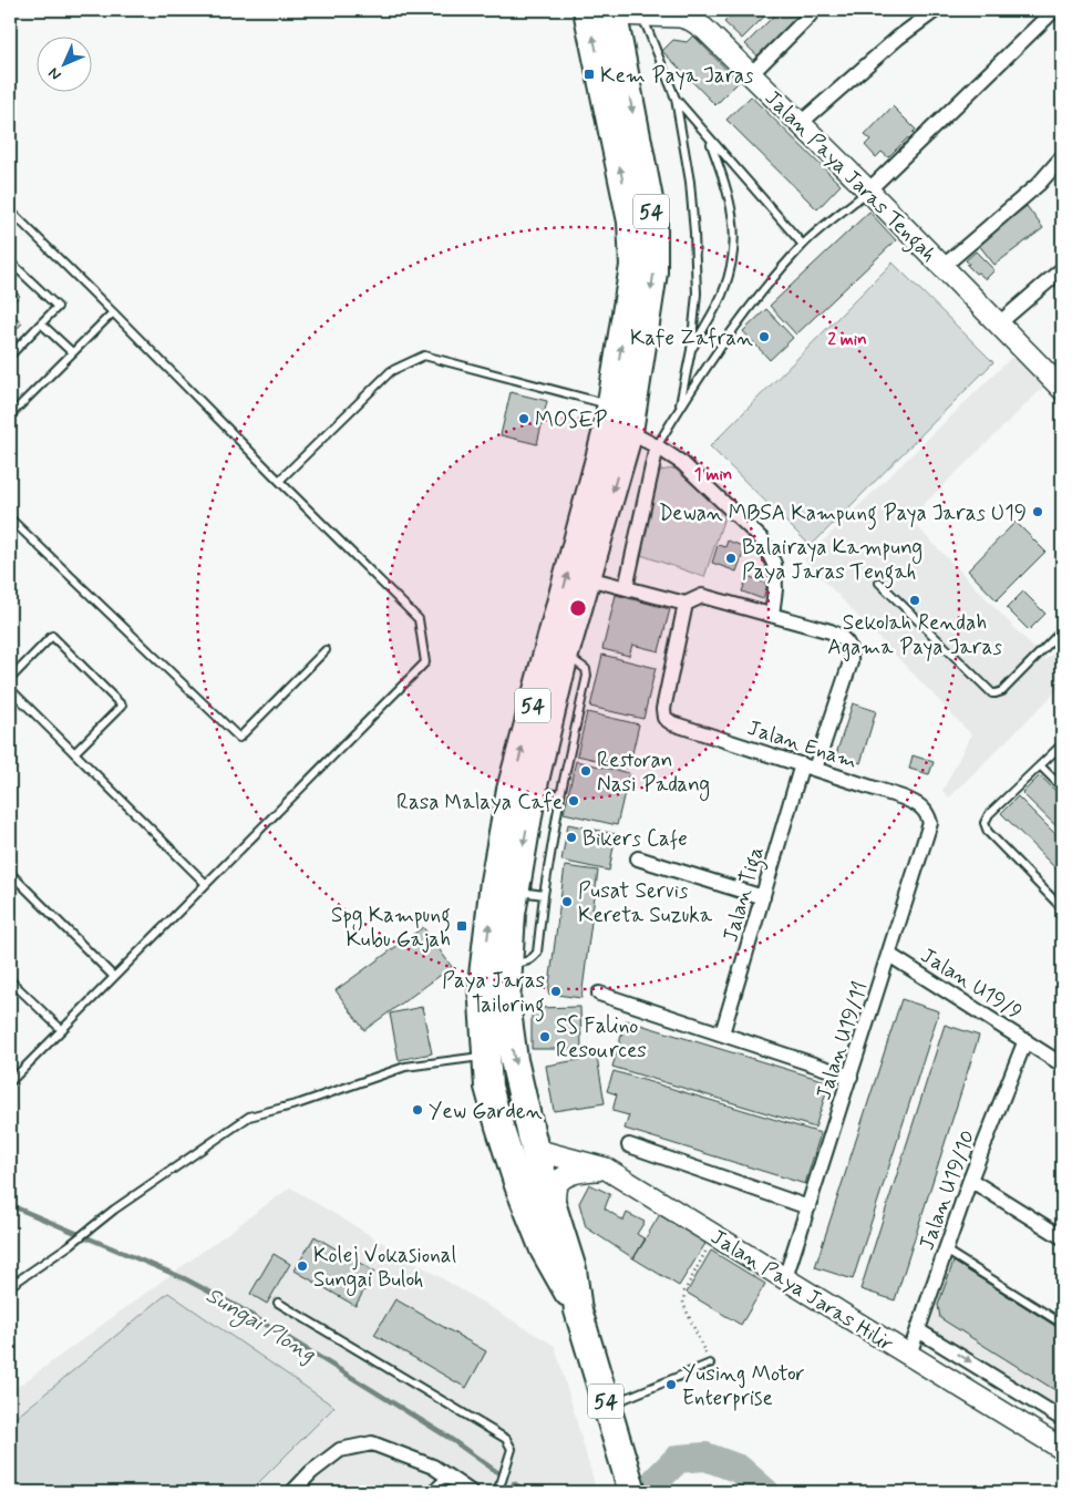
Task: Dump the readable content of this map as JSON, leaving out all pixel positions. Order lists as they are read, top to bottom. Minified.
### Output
{"streets":{"highway":["54"],"street":["Jalan Paya Jaras Tengah","Jalan Enam","Jalan Tiga","Jalan U19/9","Jalan U19/11","Jalan U19/10","Jalan Paya Jaras Hilir"]},"crossings":[["Jalan Paya Jaras Tengah","54"],["54","Jalan Paya Jaras Hilir"],["Jalan Enam","Jalan Tiga"],["Jalan Enam","Jalan U19/11"],["Jalan U19/9","Jalan U19/11"],["Jalan U19/9","Jalan U19/10"],["Jalan U19/11","Jalan Paya Jaras Hilir"],["Jalan U19/10","Jalan Paya Jaras Hilir"]],"water":["Sungai Plong"],"places":{"transit":["Kem Paya Jaras","Spg Kampung Kubu Gajah"],"other":["Kafe Zafran","MOSEP","Dewan MBSA Kampung Paya Jaras U19","Balairaya Kampung Paya Jaras Tengah","Sekolah Rendah Agama Paya Jaras","Restoran Nasi Padang","Rasa Malaya Cafe","Bikers Cafe","Pusat Servis Kereta Suzuka","Paya Jaras Tailoring","SS Falino Resources","Yew Garden","Kolej Vokasional Sungai Buloh","Yusing Motor Enterprise"]},"north":"bottom left","rings":["2 min","1 min"]}
